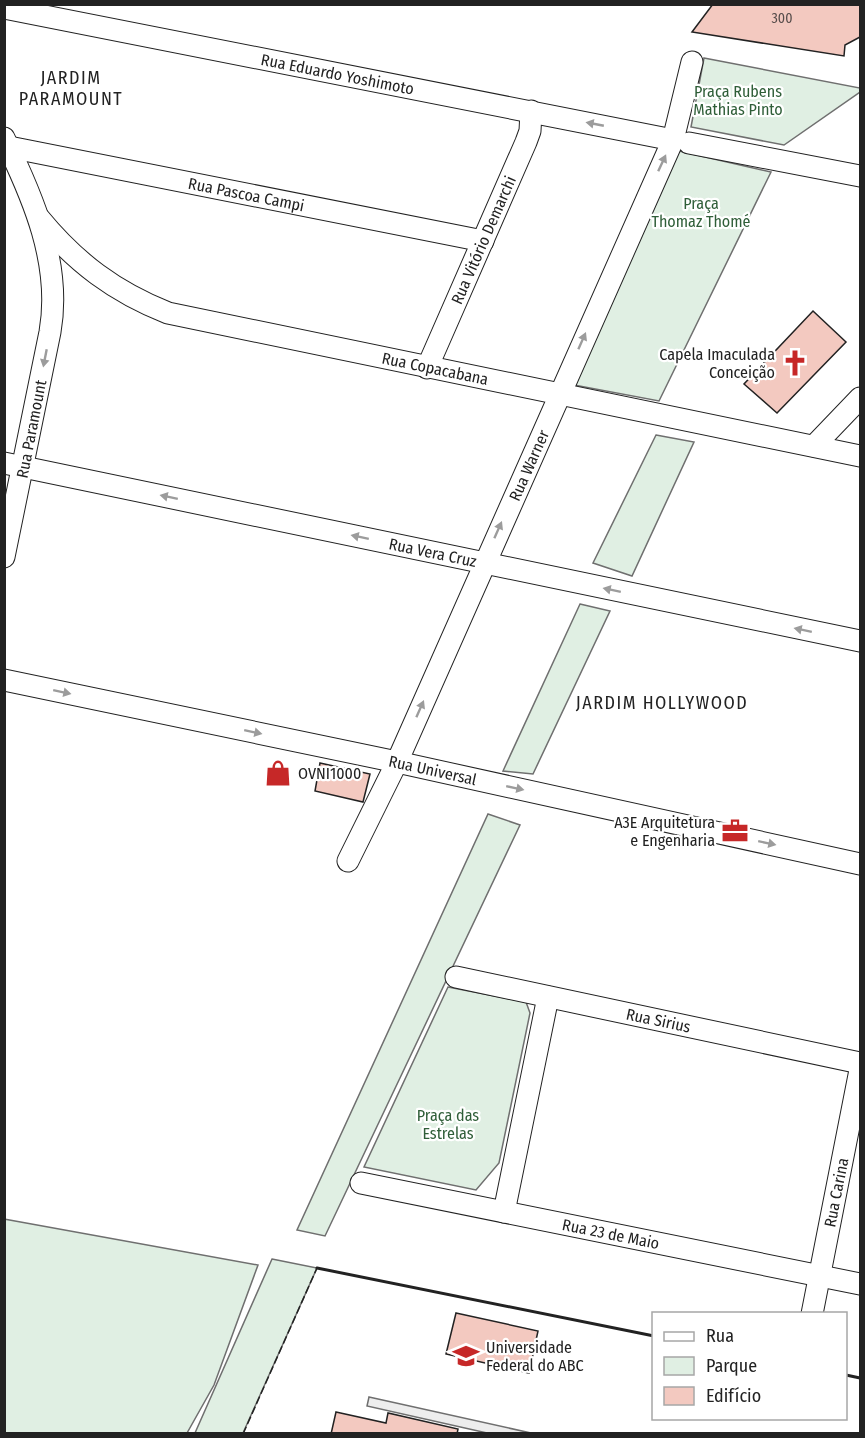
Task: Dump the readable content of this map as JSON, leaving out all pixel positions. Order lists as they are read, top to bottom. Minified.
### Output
{"streets":{"street":["Rua Eduardo Yoshimoto","Rua Pascoa Campi","Rua Vitório Demarchi","Rua Copacabana","Rua Paramount","Rua Warner","Rua Vera Cruz","Rua Universal","Rua Sirius","Rua Carina","Rua 23 de Maio"]},"crossings":[["Rua Eduardo Yoshimoto","Rua Vitório Demarchi"],["Rua Eduardo Yoshimoto","Rua Warner"],["Rua Pascoa Campi","Rua Vitório Demarchi"],["Rua Pascoa Campi","Rua Paramount"],["Rua Vitório Demarchi","Rua Copacabana"],["Rua Copacabana","Rua Paramount"],["Rua Copacabana","Rua Warner"],["Rua Paramount","Rua Vera Cruz"],["Rua Warner","Rua Vera Cruz"],["Rua Warner","Rua Universal"],["Rua Carina","Rua 23 de Maio"]],"one_way":["Rua Paramount","Rua Warner","Rua Vera Cruz","Rua Universal"],"districts":["JARDIM PARAMOUNT","JARDIM HOLLYWOOD"],"parks":["Praça Rubens Mathias Pinto","Praça Thomaz Thomé","Praça das Estrelas"],"places":{"church":["Capela Imaculada Conceição"],"shop":["OVNI1000"],"office":["A3E Arquitetura e Engenharia"],"school or university":["Universidade Federal do ABC"]},"house_numbers":["300"],"legend":["Rua","Parque","Edifício"]}
